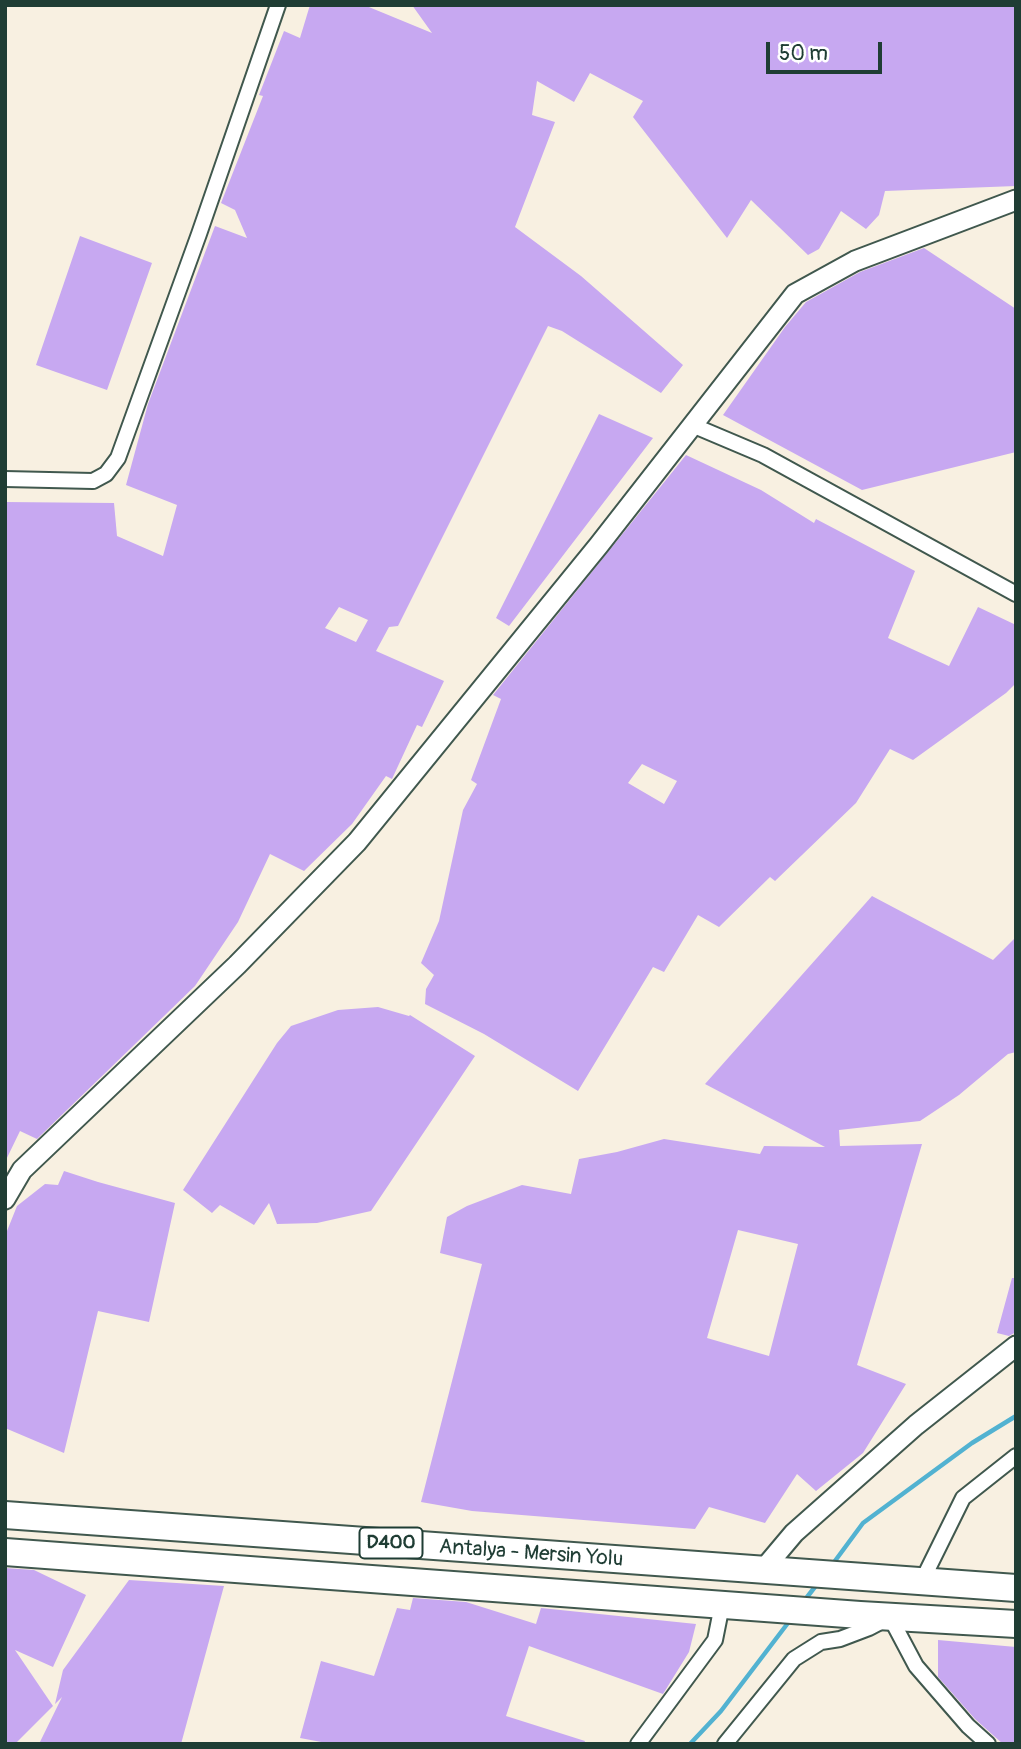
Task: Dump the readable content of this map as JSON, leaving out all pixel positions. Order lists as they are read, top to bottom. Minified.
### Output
{"streets":{"highway":["D400","Antalya - Mersin Yolu"]},"scale_bar":"50 m"}
